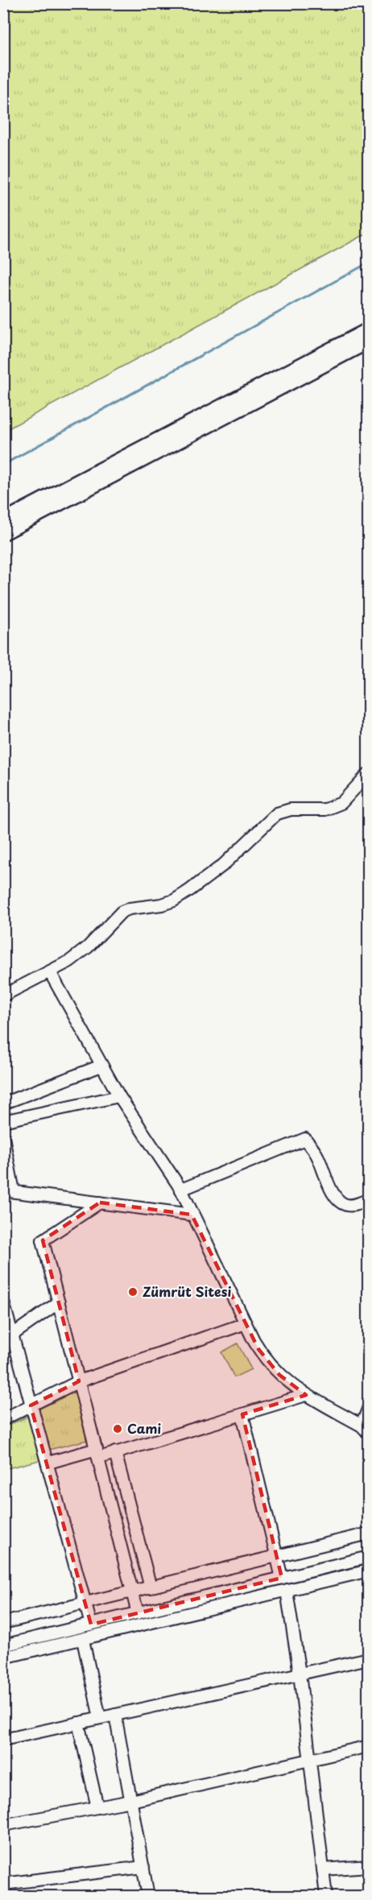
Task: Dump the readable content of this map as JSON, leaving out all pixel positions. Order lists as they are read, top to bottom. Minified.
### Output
{"places":["Zümrüt Sitesi","Cami"]}
